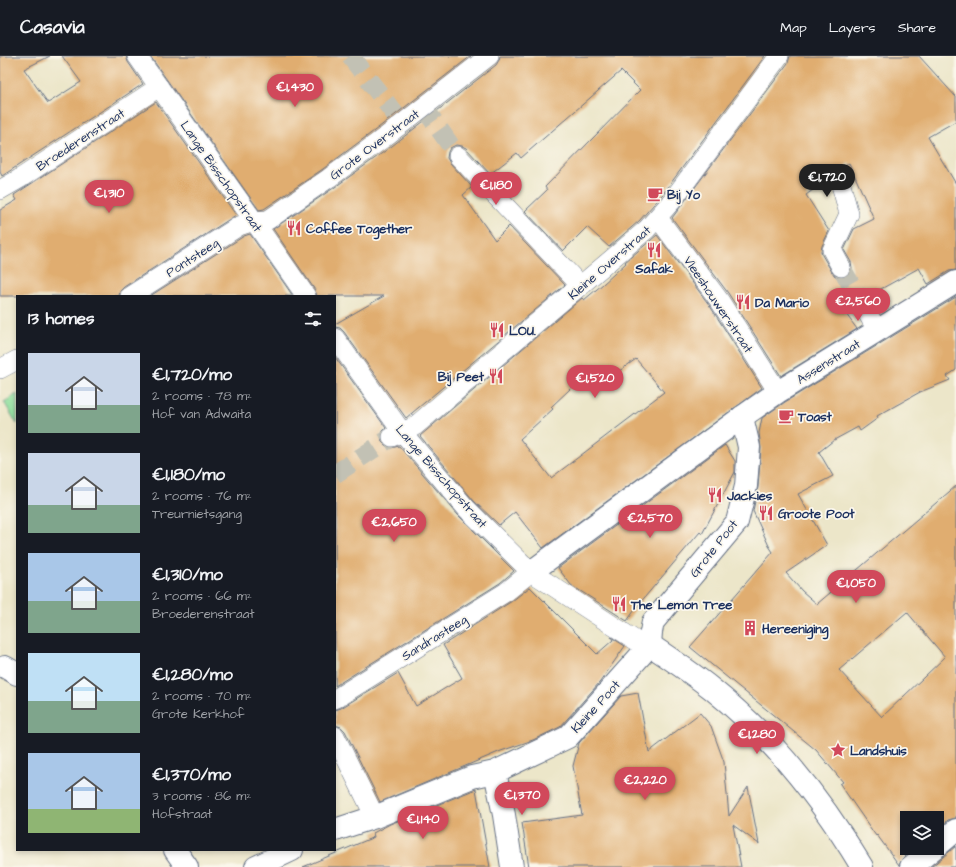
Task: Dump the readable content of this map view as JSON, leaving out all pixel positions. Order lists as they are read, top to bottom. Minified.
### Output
{"streets":{"street":["Broederenstraat","Grote Overstraat","Lange Bisschopstraat","Pontsteeg","Kleine Overstraat","Vleeshouwerstraat","Assenstraat","Grote Poot","Sandrasteeg","Kleine Poot"]},"crossings":[["Broederenstraat","Lange Bisschopstraat"],["Grote Overstraat","Lange Bisschopstraat"],["Grote Overstraat","Pontsteeg"],["Lange Bisschopstraat","Pontsteeg"],["Lange Bisschopstraat","Kleine Overstraat"],["Lange Bisschopstraat","Assenstraat"],["Lange Bisschopstraat","Grote Poot"],["Lange Bisschopstraat","Sandrasteeg"],["Lange Bisschopstraat","Kleine Poot"],["Kleine Overstraat","Vleeshouwerstraat"],["Vleeshouwerstraat","Assenstraat"],["Assenstraat","Grote Poot"],["Assenstraat","Sandrasteeg"],["Grote Poot","Kleine Poot"]],"places":{"cafe":["Bij Yo","Toast"],"restaurant":["Coffee Together","Safak","Da Mario","LOU.","Bij Peet","Jackies","Groote Poot","The Lemon Tree"],"building":["Hereeniging"],"place":["Landshuis"]},"page":{"header":"Casavia","nav":["Map","Layers","Share"],"price":["€1,430","€1,720","€1,180","€1,310","€2,560","€1,520","€2,570","€2,650","€1,050","€1,280","€2,220","€1,370","€1,140"],"heading":"13 homes","list":[{"name":"€1,720/mo","note":"2 rooms · 78 m² · Hof van Adwaita"},{"name":"€1,180/mo","note":"2 rooms · 76 m² · Treurnietsgang"},{"name":"€1,310/mo","note":"2 rooms · 66 m² · Broederenstraat"},{"name":"€1,280/mo","note":"2 rooms · 70 m² · Grote Kerkhof"},{"name":"€1,370/mo","note":"3 rooms · 86 m² · Hofstraat"}]}}
